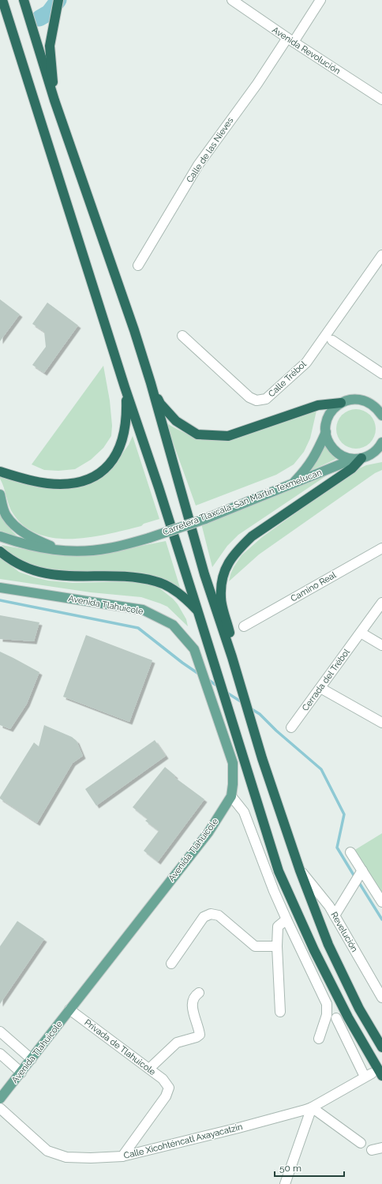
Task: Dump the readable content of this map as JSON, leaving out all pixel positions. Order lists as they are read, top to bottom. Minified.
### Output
{"streets":{"main road":["Carretera Tlaxcala-San Martín Texmelucan","Avenida Tlahuicole"],"street":["Avenida Revolución","Calle de las Nieves","Calle Trébol","Camino Real","Cerrada del Trébol","Revelución","Privada de Tlahuicole","Calle Xicohténcatl Axayacatzin"]},"crossings":[["Avenida Revolución","Calle de las Nieves"],["Avenida Tlahuicole","Privada de Tlahuicole"],["Privada de Tlahuicole","Calle Xicohténcatl Axayacatzin"]],"scale_bar":"50 m"}
